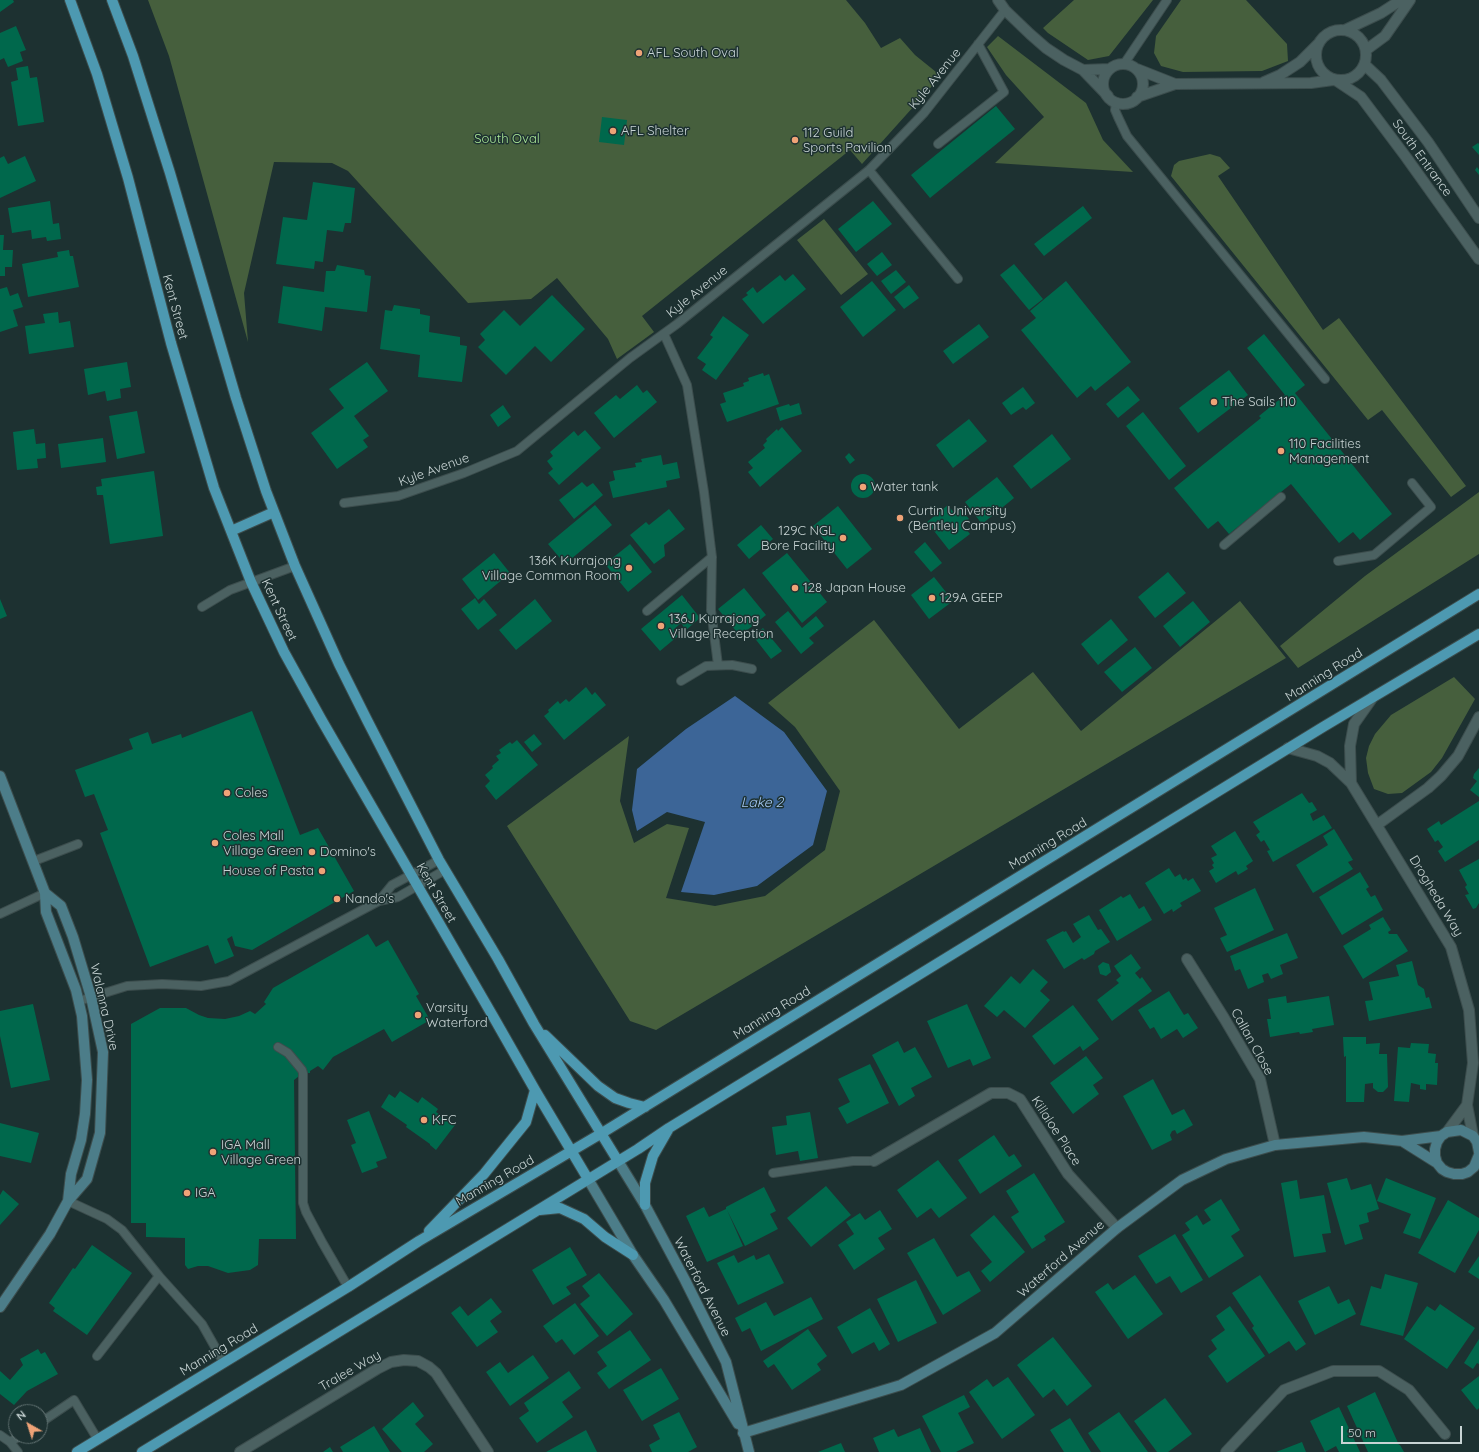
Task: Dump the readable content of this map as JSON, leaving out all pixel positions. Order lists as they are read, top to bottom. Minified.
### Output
{"streets":{"main road":["Kent Street","Manning Road"],"street":["South Entrance","Drogheda Way","Walanna Drive","Callan Close","Killaloe Place","Waterford Avenue","Tralee Way"],"lane":["Kyle Avenue"]},"crossings":[["Kent Street","Manning Road"],["Kent Street","Waterford Avenue"],["Drogheda Way","Waterford Avenue"],["Callan Close","Waterford Avenue"],["Killaloe Place","Waterford Avenue"]],"water":["Lake 2"],"parks":["South Oval"],"places":["AFL South Oval","AFL Shelter","112 Guild Sports Pavilion","The Sails 110","110 Facilities Management","Water tank","Curtin University (Bentley Campus)","129C NGL Bore Facility","136K Kurrajong Village Common Room","128 Japan House","129A GEEP","136J Kurrajong Village Reception","Coles","Coles Mall Village Green","Domino's","House of Pasta","Nando's","Varsity Waterford","KFC","IGA Mall Village Green","IGA"],"scale_bar":"50 m","north":"top left"}
